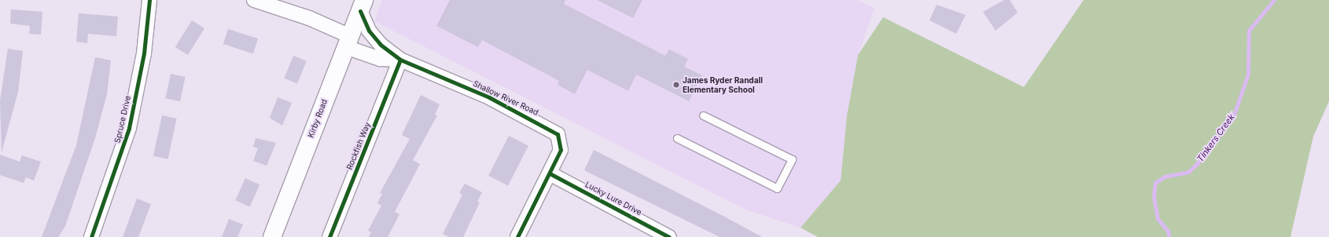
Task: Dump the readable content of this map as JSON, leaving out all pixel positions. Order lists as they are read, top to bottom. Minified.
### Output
{"streets":{"main road":["Kirby Road"],"street":["Shallow River Road","Spruce Drive","Rockfish Way","Lucky Lure Drive"]},"crossings":[["Shallow River Road","Kirby Road"],["Shallow River Road","Rockfish Way"],["Shallow River Road","Lucky Lure Drive"]],"water":["Tinkers Creek"],"places":["James Ryder Randall Elementary School"]}
